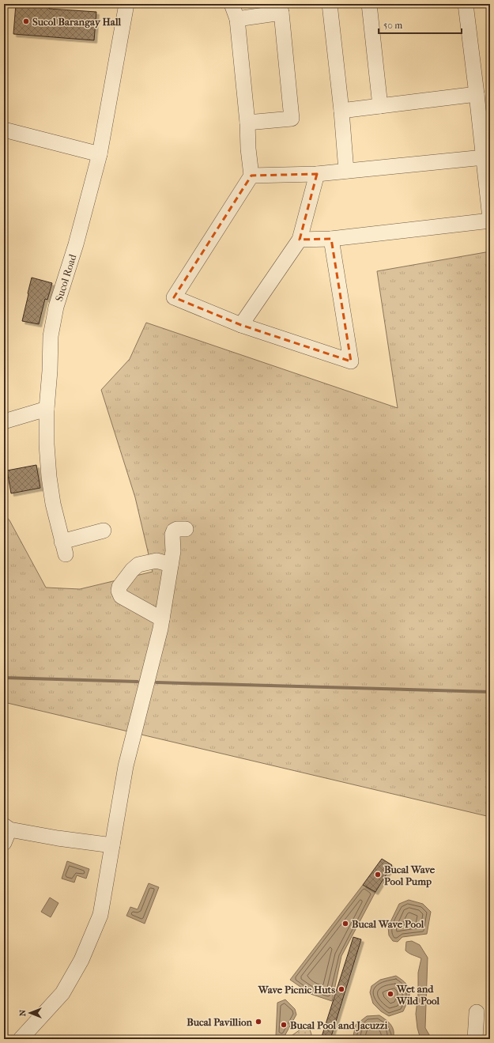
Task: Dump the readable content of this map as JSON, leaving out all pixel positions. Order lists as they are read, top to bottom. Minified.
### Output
{"streets":{"street":["Sucol Road"]},"places":["Sucol Barangay Hall","Bucal Wave Pool Pump","Bucal Wave Pool","Wave Picnic Huts","Wet and Wild Pool","Bucal Pavillion","Bucal Pool and Jacuzzi"],"scale_bar":"50 m","north":"left"}
